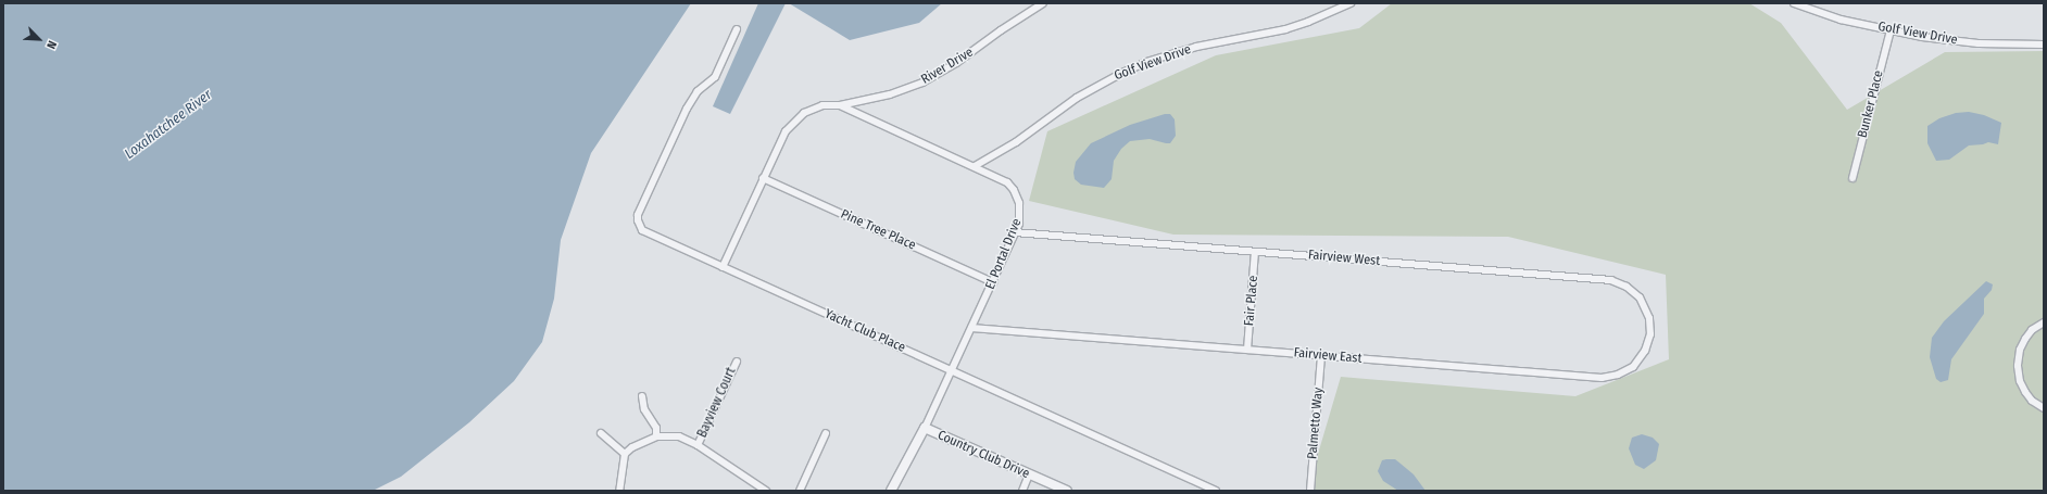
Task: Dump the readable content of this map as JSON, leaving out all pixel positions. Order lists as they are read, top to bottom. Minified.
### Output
{"streets":{"street":["Golf View Drive","River Drive","Bunker Place","Pine Tree Place","El Portal Drive","Fairview West","Fair Place","Yacht Club Place","Fairview East","Bayview Court","Palmetto Way","Country Club Drive"]},"crossings":[["Golf View Drive","Bunker Place"],["Golf View Drive","El Portal Drive"],["River Drive","El Portal Drive"],["Pine Tree Place","El Portal Drive"],["El Portal Drive","Fairview West"],["El Portal Drive","Yacht Club Place"],["El Portal Drive","Fairview East"],["El Portal Drive","Country Club Drive"],["Fairview West","Fair Place"],["Fairview West","Fairview East"],["Fair Place","Fairview East"],["Fairview East","Palmetto Way"]],"water":["Loxahatchee River"],"north":"bottom right"}
